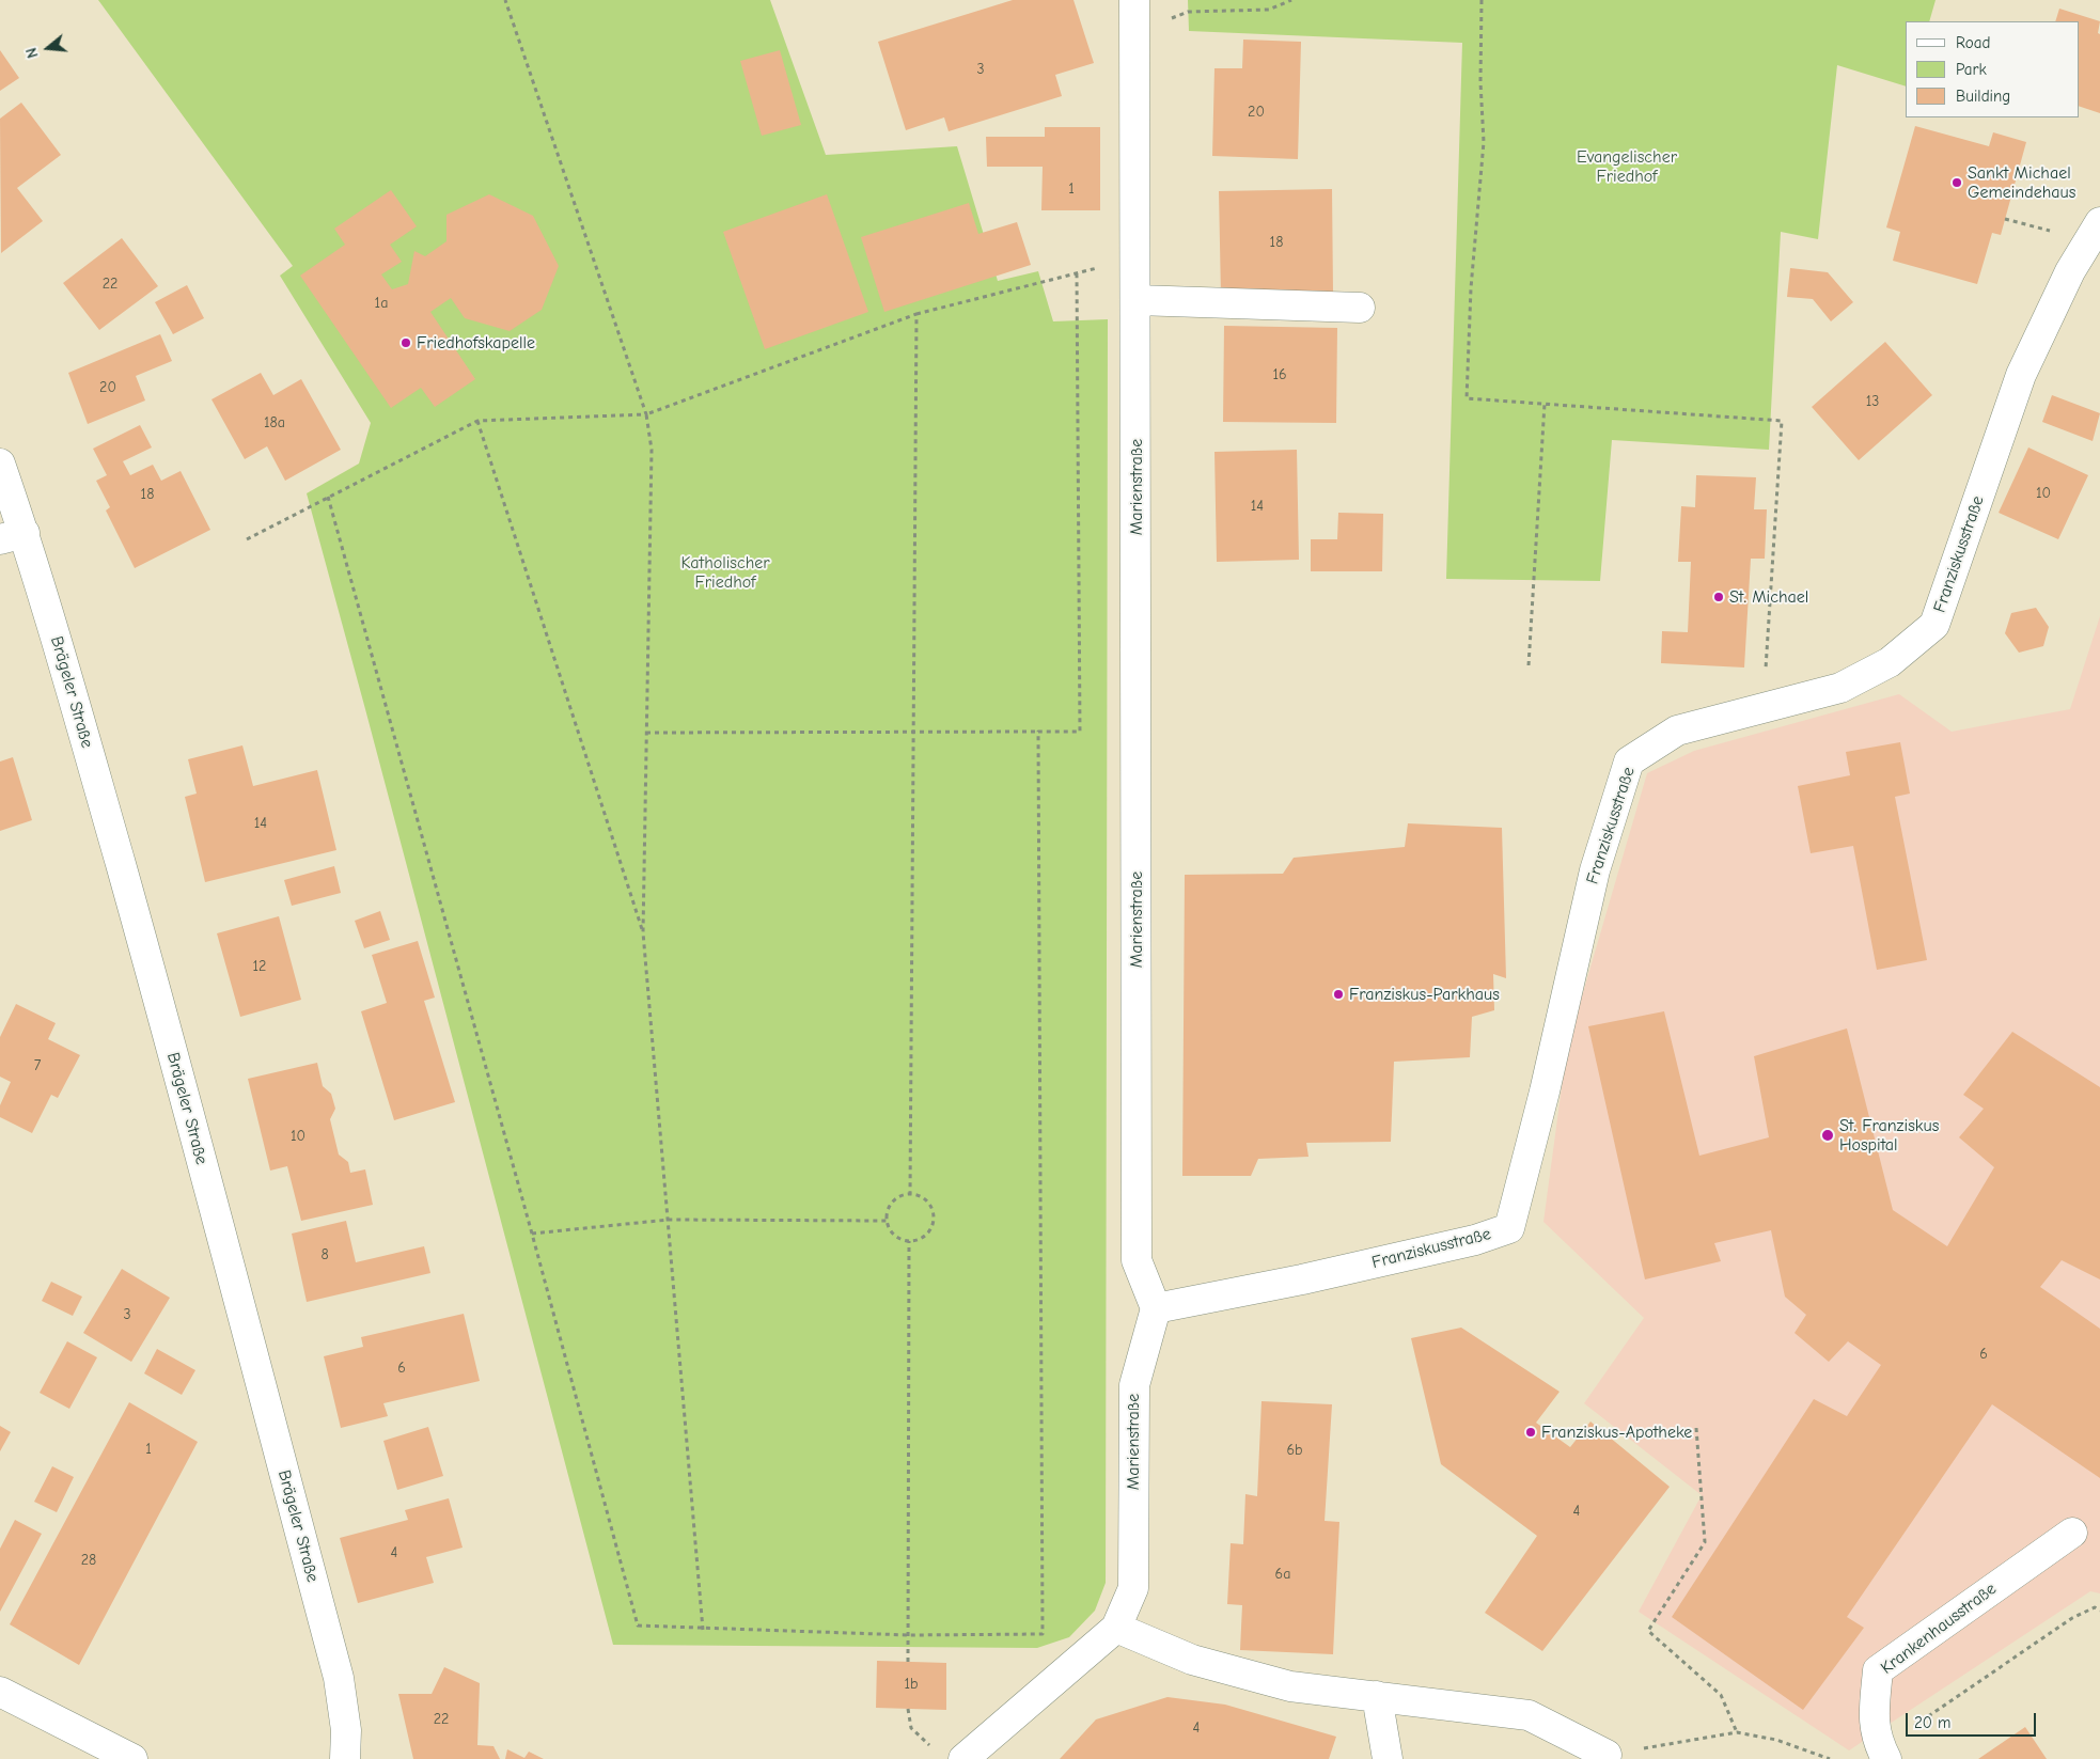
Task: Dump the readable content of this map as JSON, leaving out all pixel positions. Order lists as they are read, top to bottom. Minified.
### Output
{"streets":{"street":["Marienstraße","Franziskusstraße","Brägeler Straße","Krankenhausstraße"]},"crossings":[["Marienstraße","Franziskusstraße"]],"parks":["Evangelischer Friedhof","Katholischer Friedhof"],"places":["Sankt Michael Gemeindehaus","Friedhofskapelle","St. Michael","Franziskus-Parkhaus","St. Franziskus Hospital","Franziskus-Apotheke"],"house_numbers":["3","20","1","18","22","1a","16","20","13","18a","10","18","14","14","12","7","10","8","3","6","6","1","6b","4","4","28","6a","1b","22","4"],"legend":["Road","Park","Building"],"scale_bar":"20 m","north":"left"}
